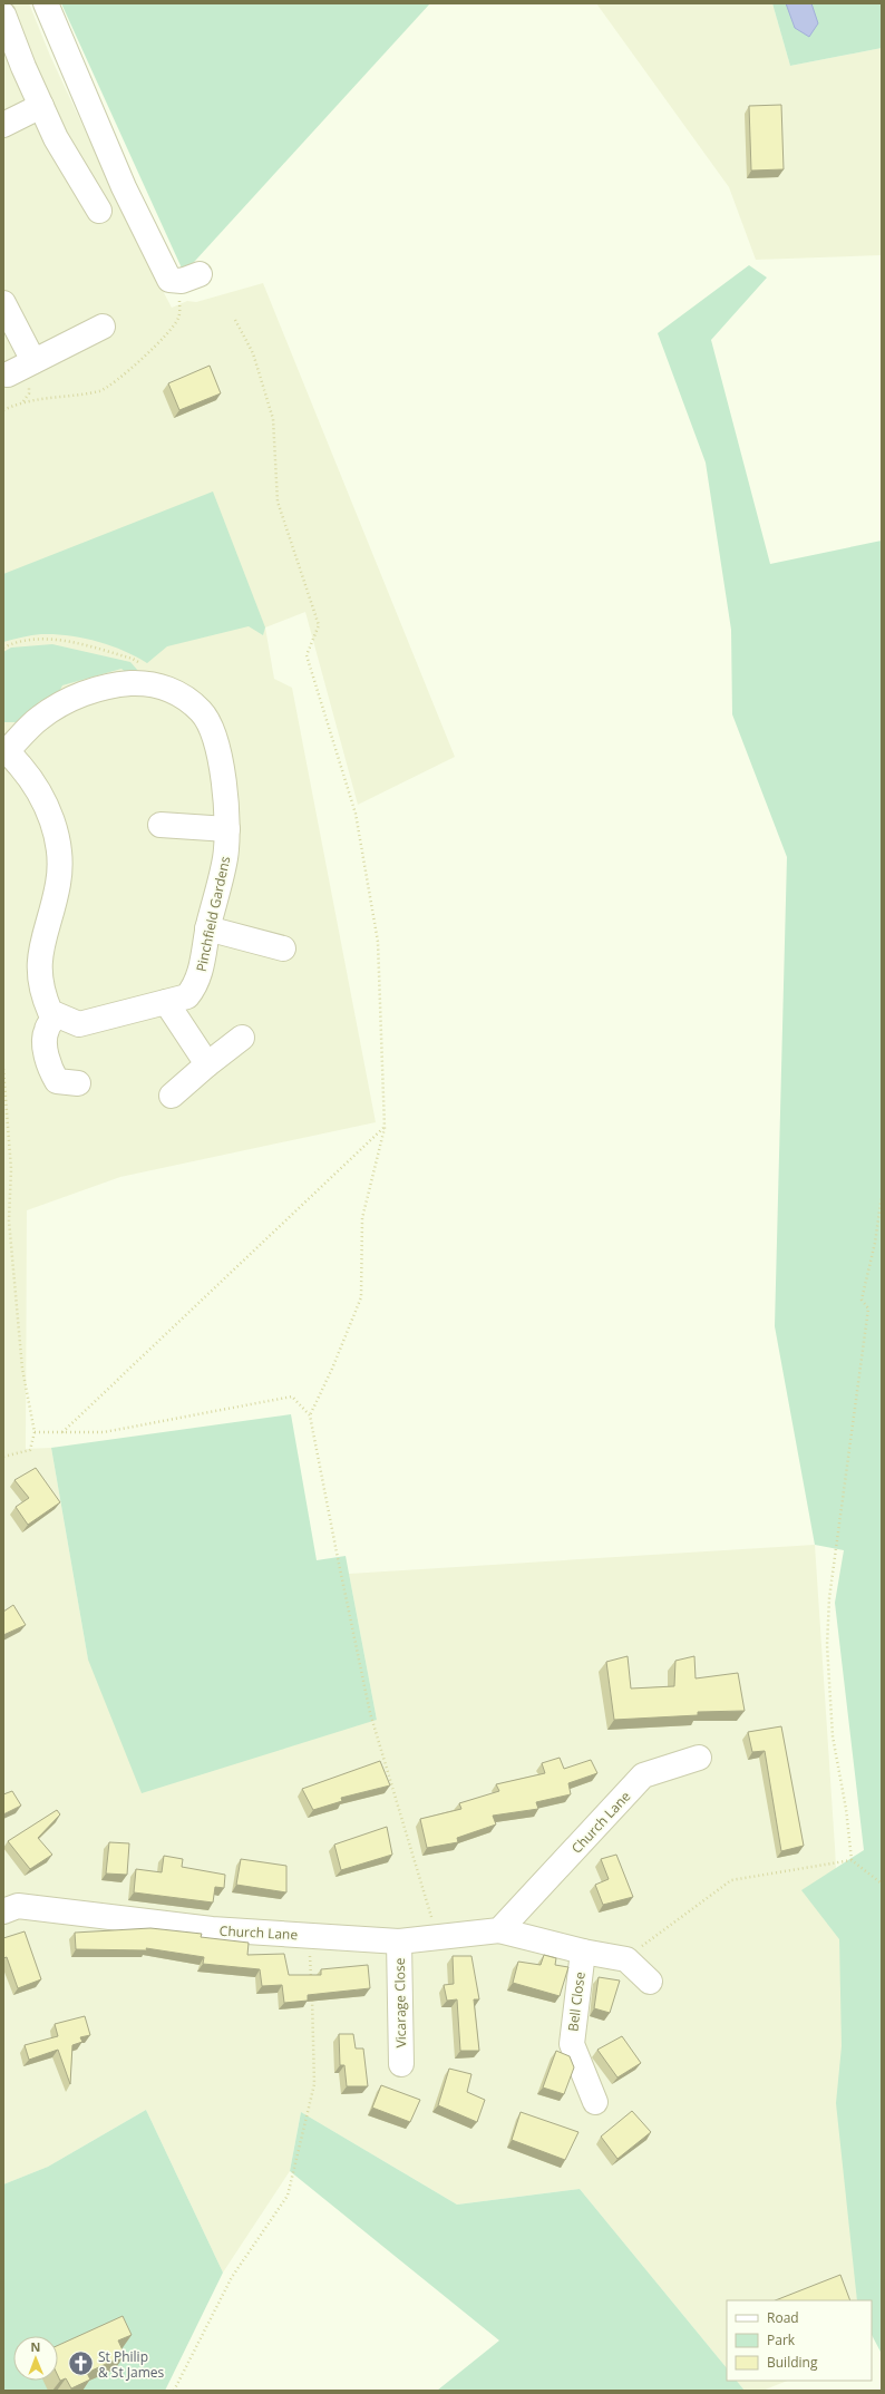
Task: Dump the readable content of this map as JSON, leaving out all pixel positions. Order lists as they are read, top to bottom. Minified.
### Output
{"streets":{"street":["Pinchfield Gardens","Church Lane","Bell Close","Vicarage Close"]},"crossings":[["Church Lane","Bell Close"],["Church Lane","Vicarage Close"]],"places":{"church":["St Philip & St James"]},"legend":["Road","Park","Building"],"north":"top"}
